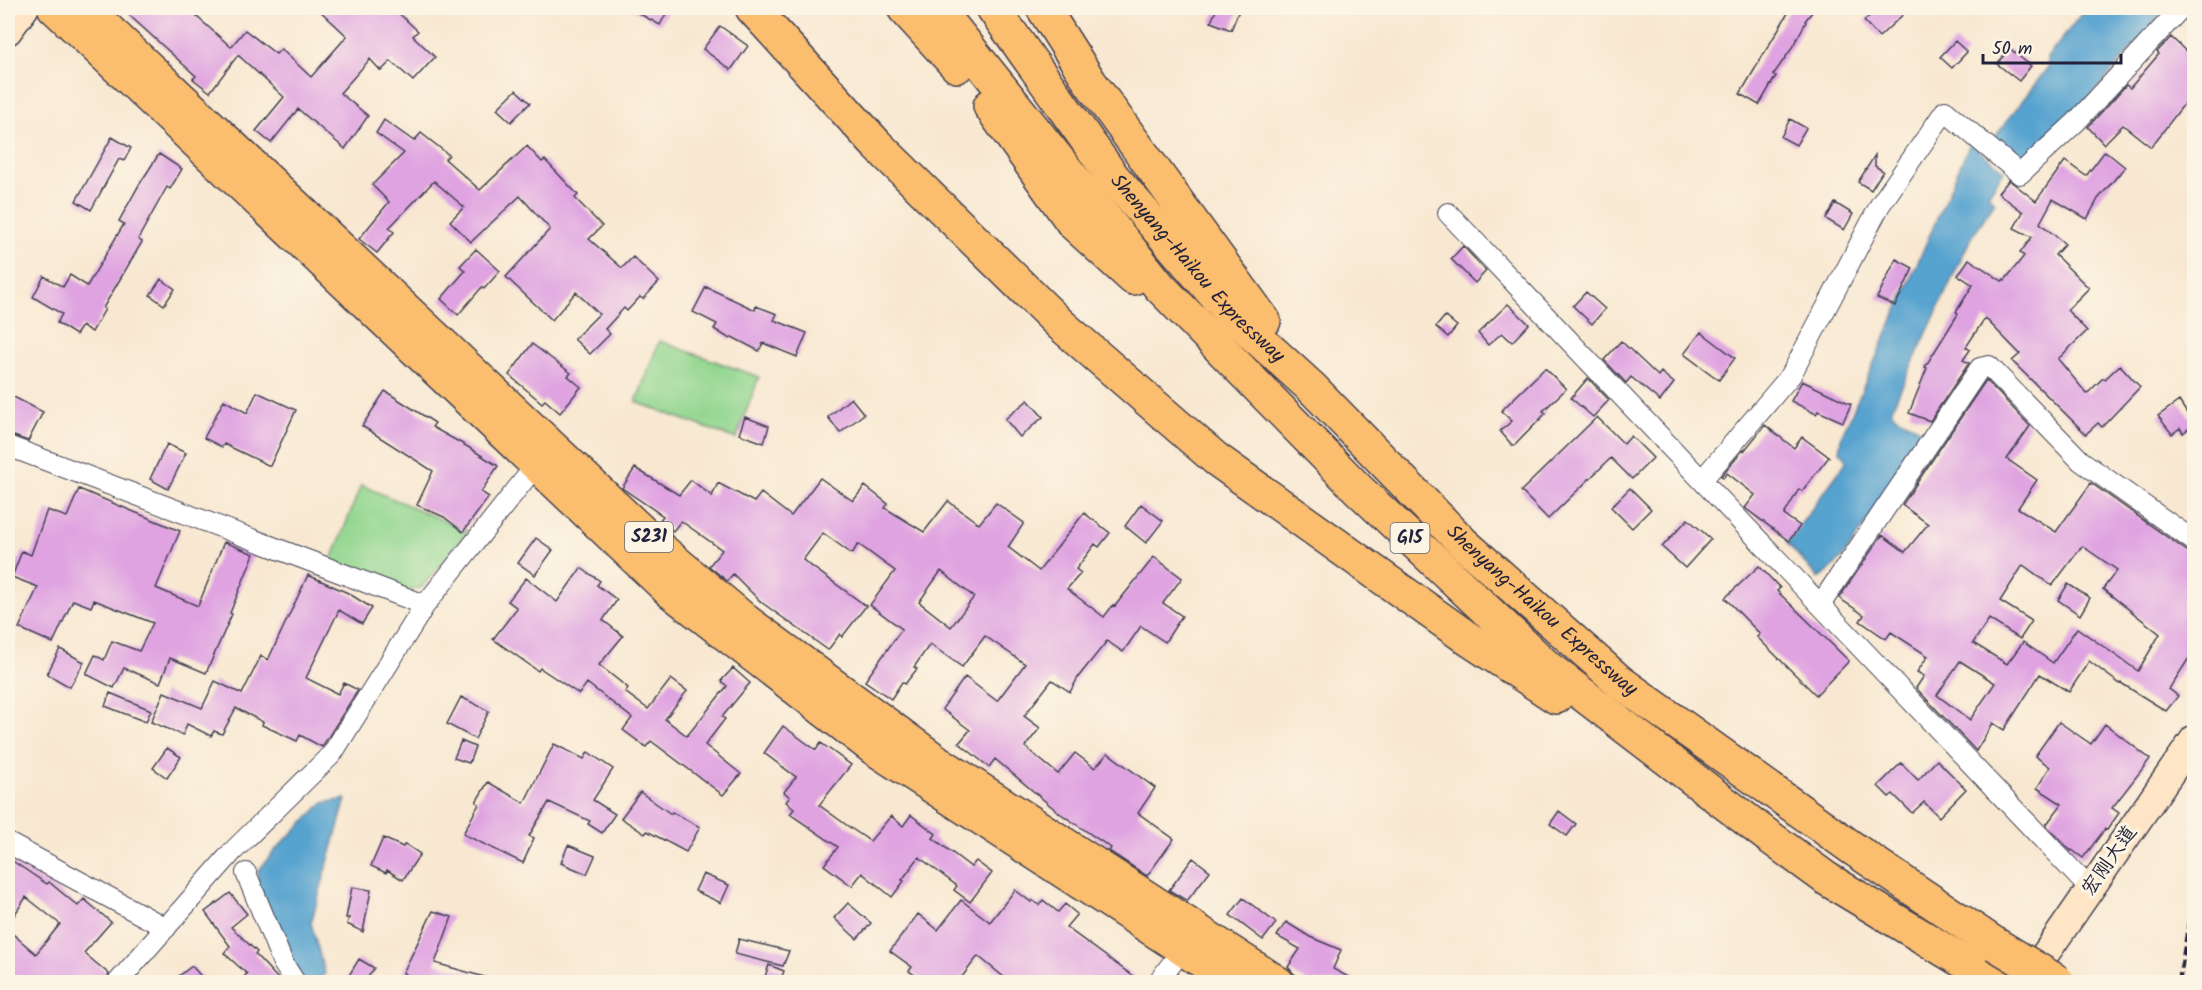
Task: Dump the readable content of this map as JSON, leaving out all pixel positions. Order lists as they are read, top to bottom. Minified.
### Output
{"streets":{"highway":["Shenyang-Haikou Expressway","G15"],"main road":["S231"],"street":["宏刚大道"]},"scale_bar":"50 m"}
